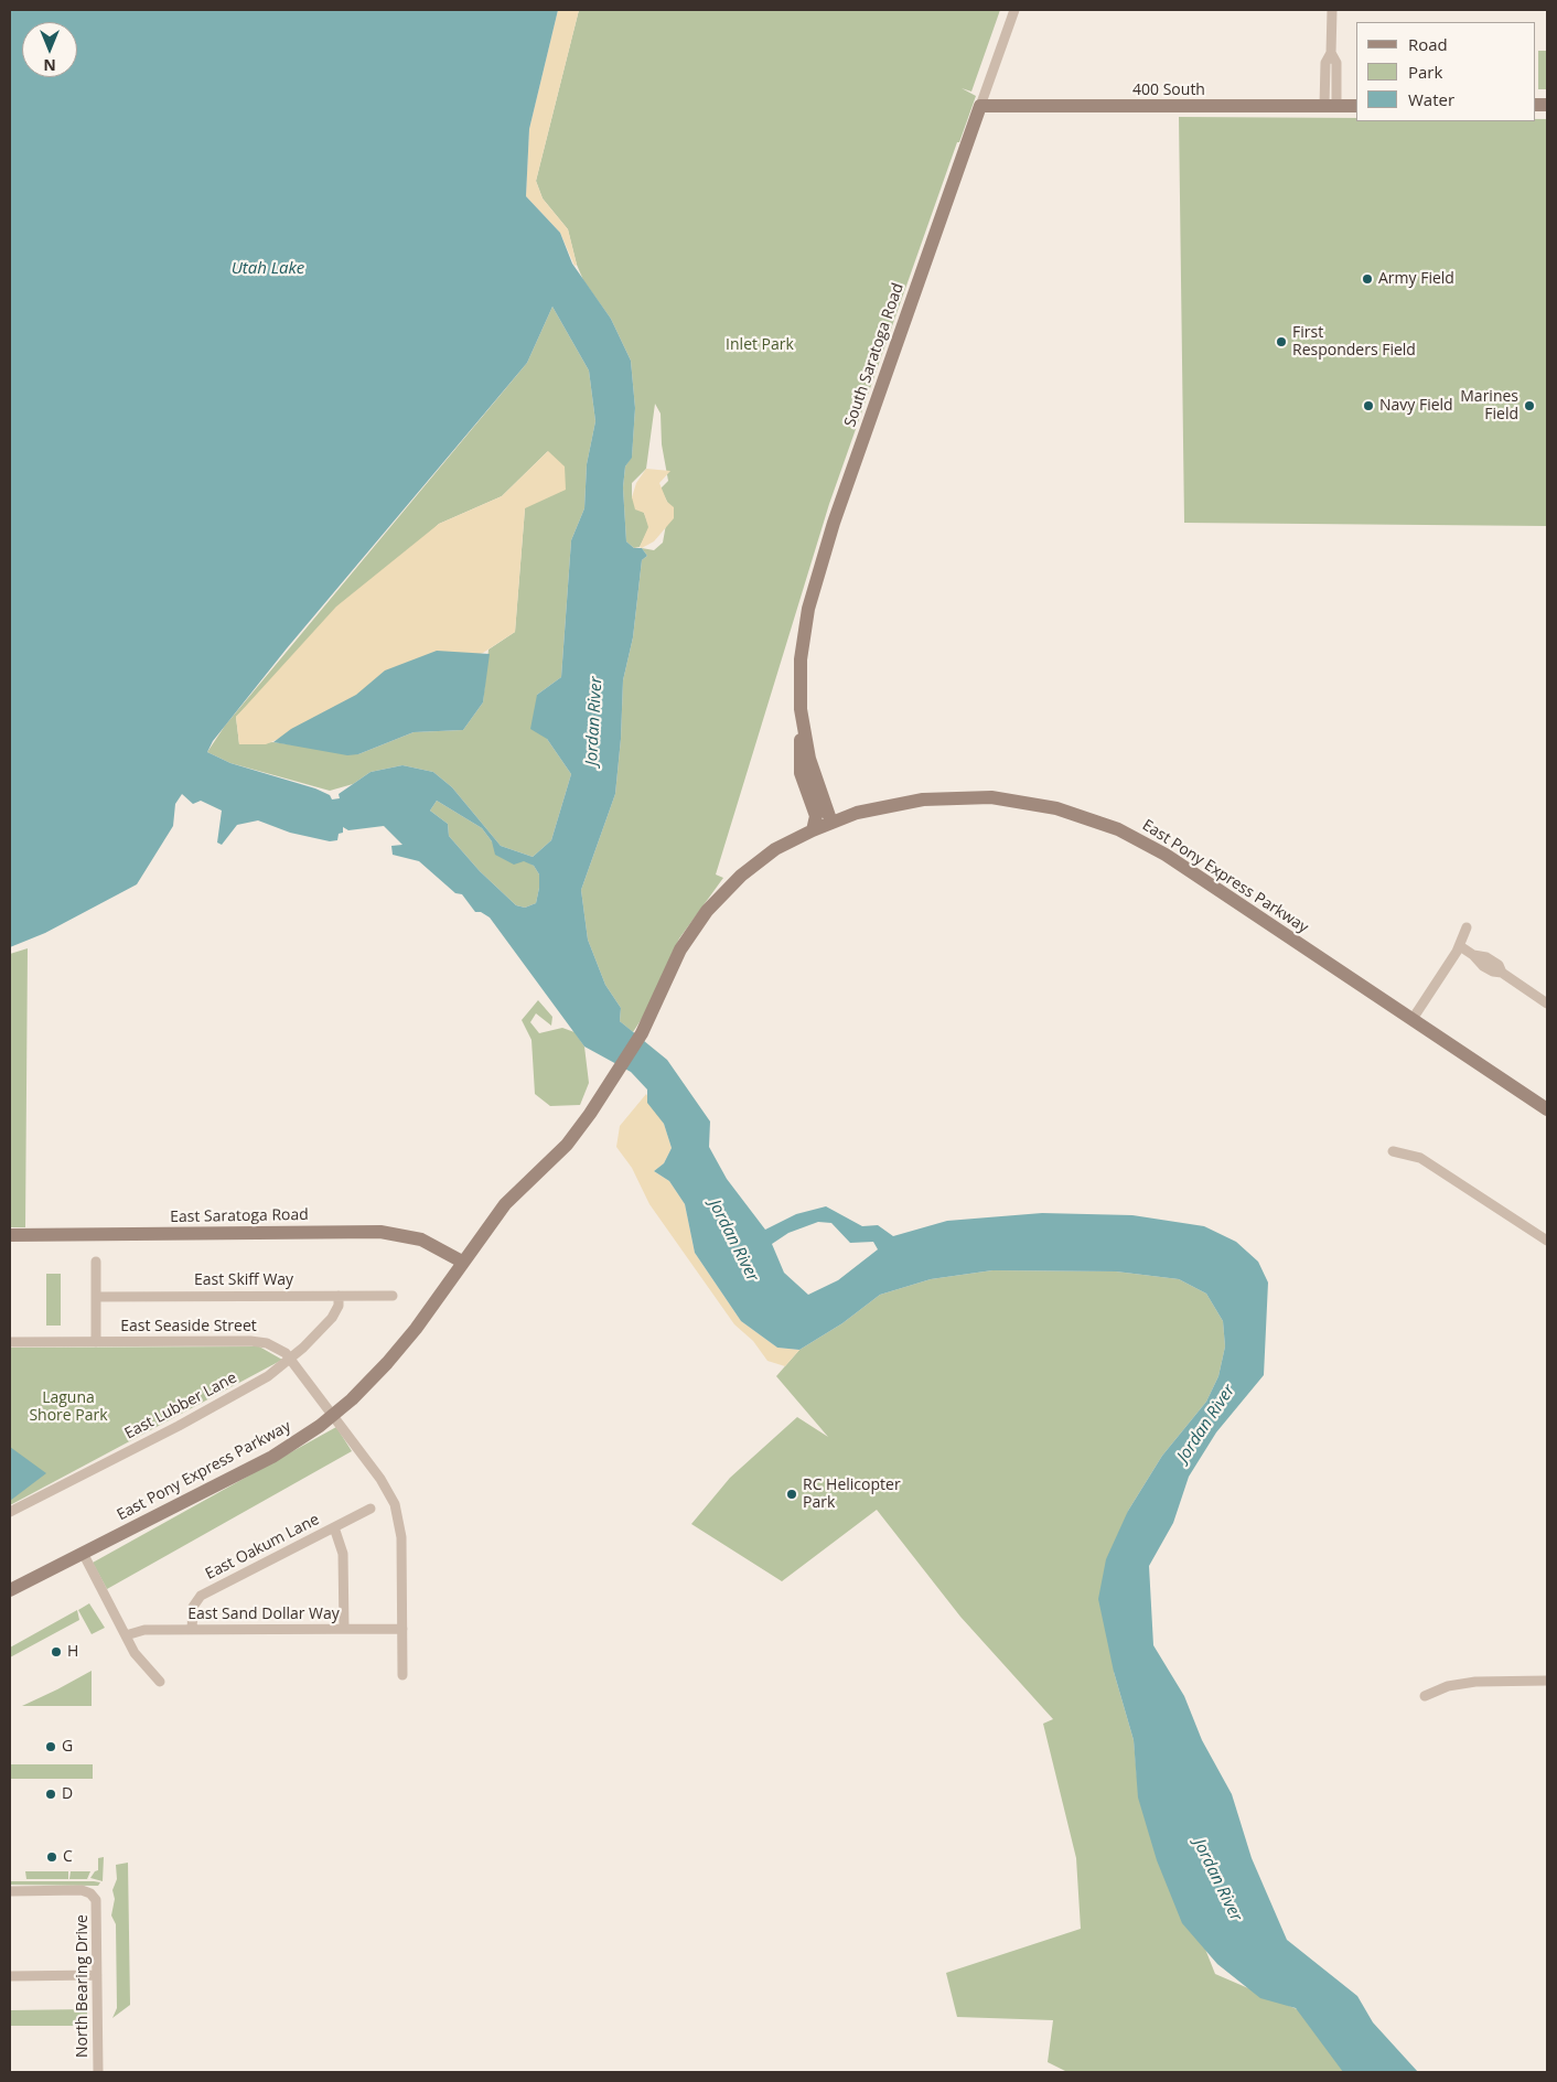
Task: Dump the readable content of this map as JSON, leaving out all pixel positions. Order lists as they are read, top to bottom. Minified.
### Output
{"streets":{"main road":["400 South","South Saratoga Road","East Pony Express Parkway","East Saratoga Road"],"street":["East Skiff Way","East Seaside Street","East Lubber Lane","East Oakum Lane","East Sand Dollar Way","North Bearing Drive"]},"crossings":[["400 South","South Saratoga Road"],["East Pony Express Parkway","East Saratoga Road"],["East Pony Express Parkway","East Seaside Street"],["East Skiff Way","East Lubber Lane"],["East Seaside Street","East Lubber Lane"],["East Seaside Street","East Sand Dollar Way"],["East Oakum Lane","East Sand Dollar Way"]],"water":["Utah Lake","Jordan River"],"parks":["Inlet Park","Laguna Shore Park"],"places":["Army Field","First Responders Field","Navy Field","Marines Field","RC Helicopter Park","H","G","D","C"],"legend":["Road","Park","Water"],"north":"bottom"}
